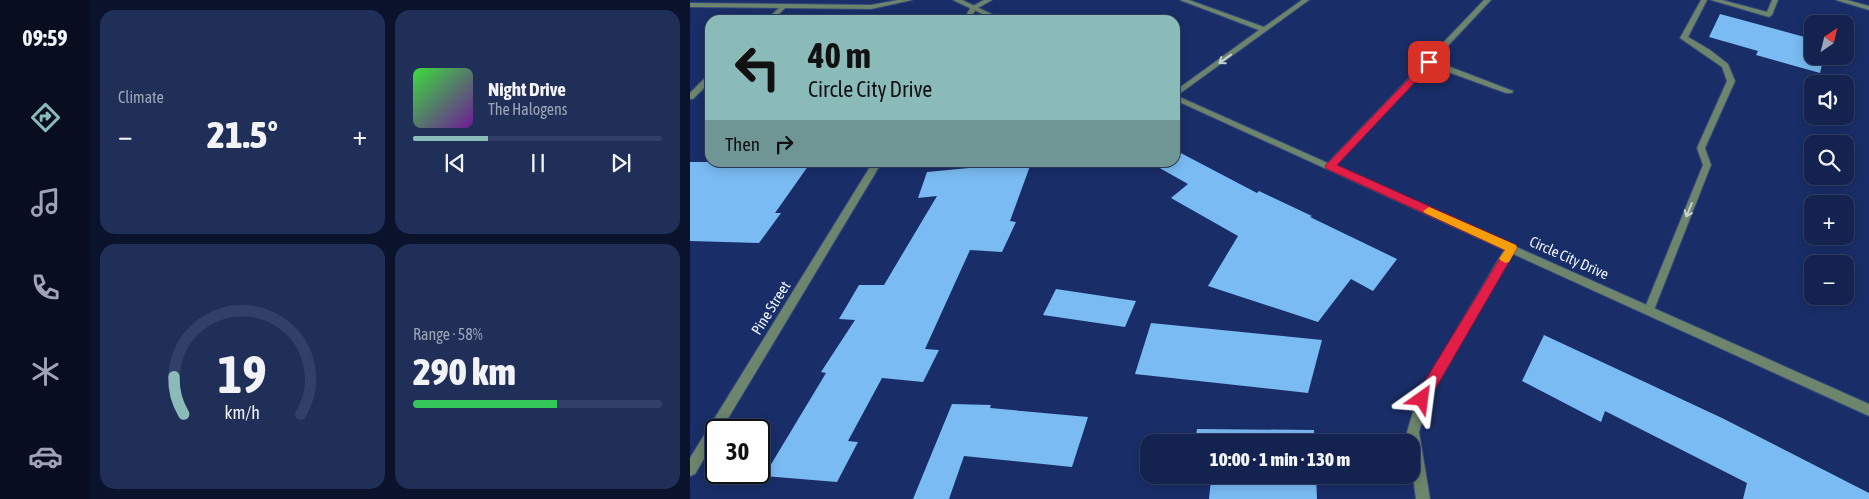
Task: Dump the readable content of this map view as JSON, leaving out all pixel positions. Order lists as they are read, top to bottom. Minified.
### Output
{"streets":{"street":["Circle City Drive","Pine Street"]},"north":"top right","page":{"tabs":"09:59","tile":["Climate",["Range · 58%","290 km"]],"map_buttons":["+","−"],"turn":["40 m","Circle City Drive"],"song":["Night Drive","The Halogens"],"heat":["−","21.5°","+"],"then":"Then","limit":"30","trip":"10:00 · 1 min · 130 m","gauge":["19","km/h"]}}
